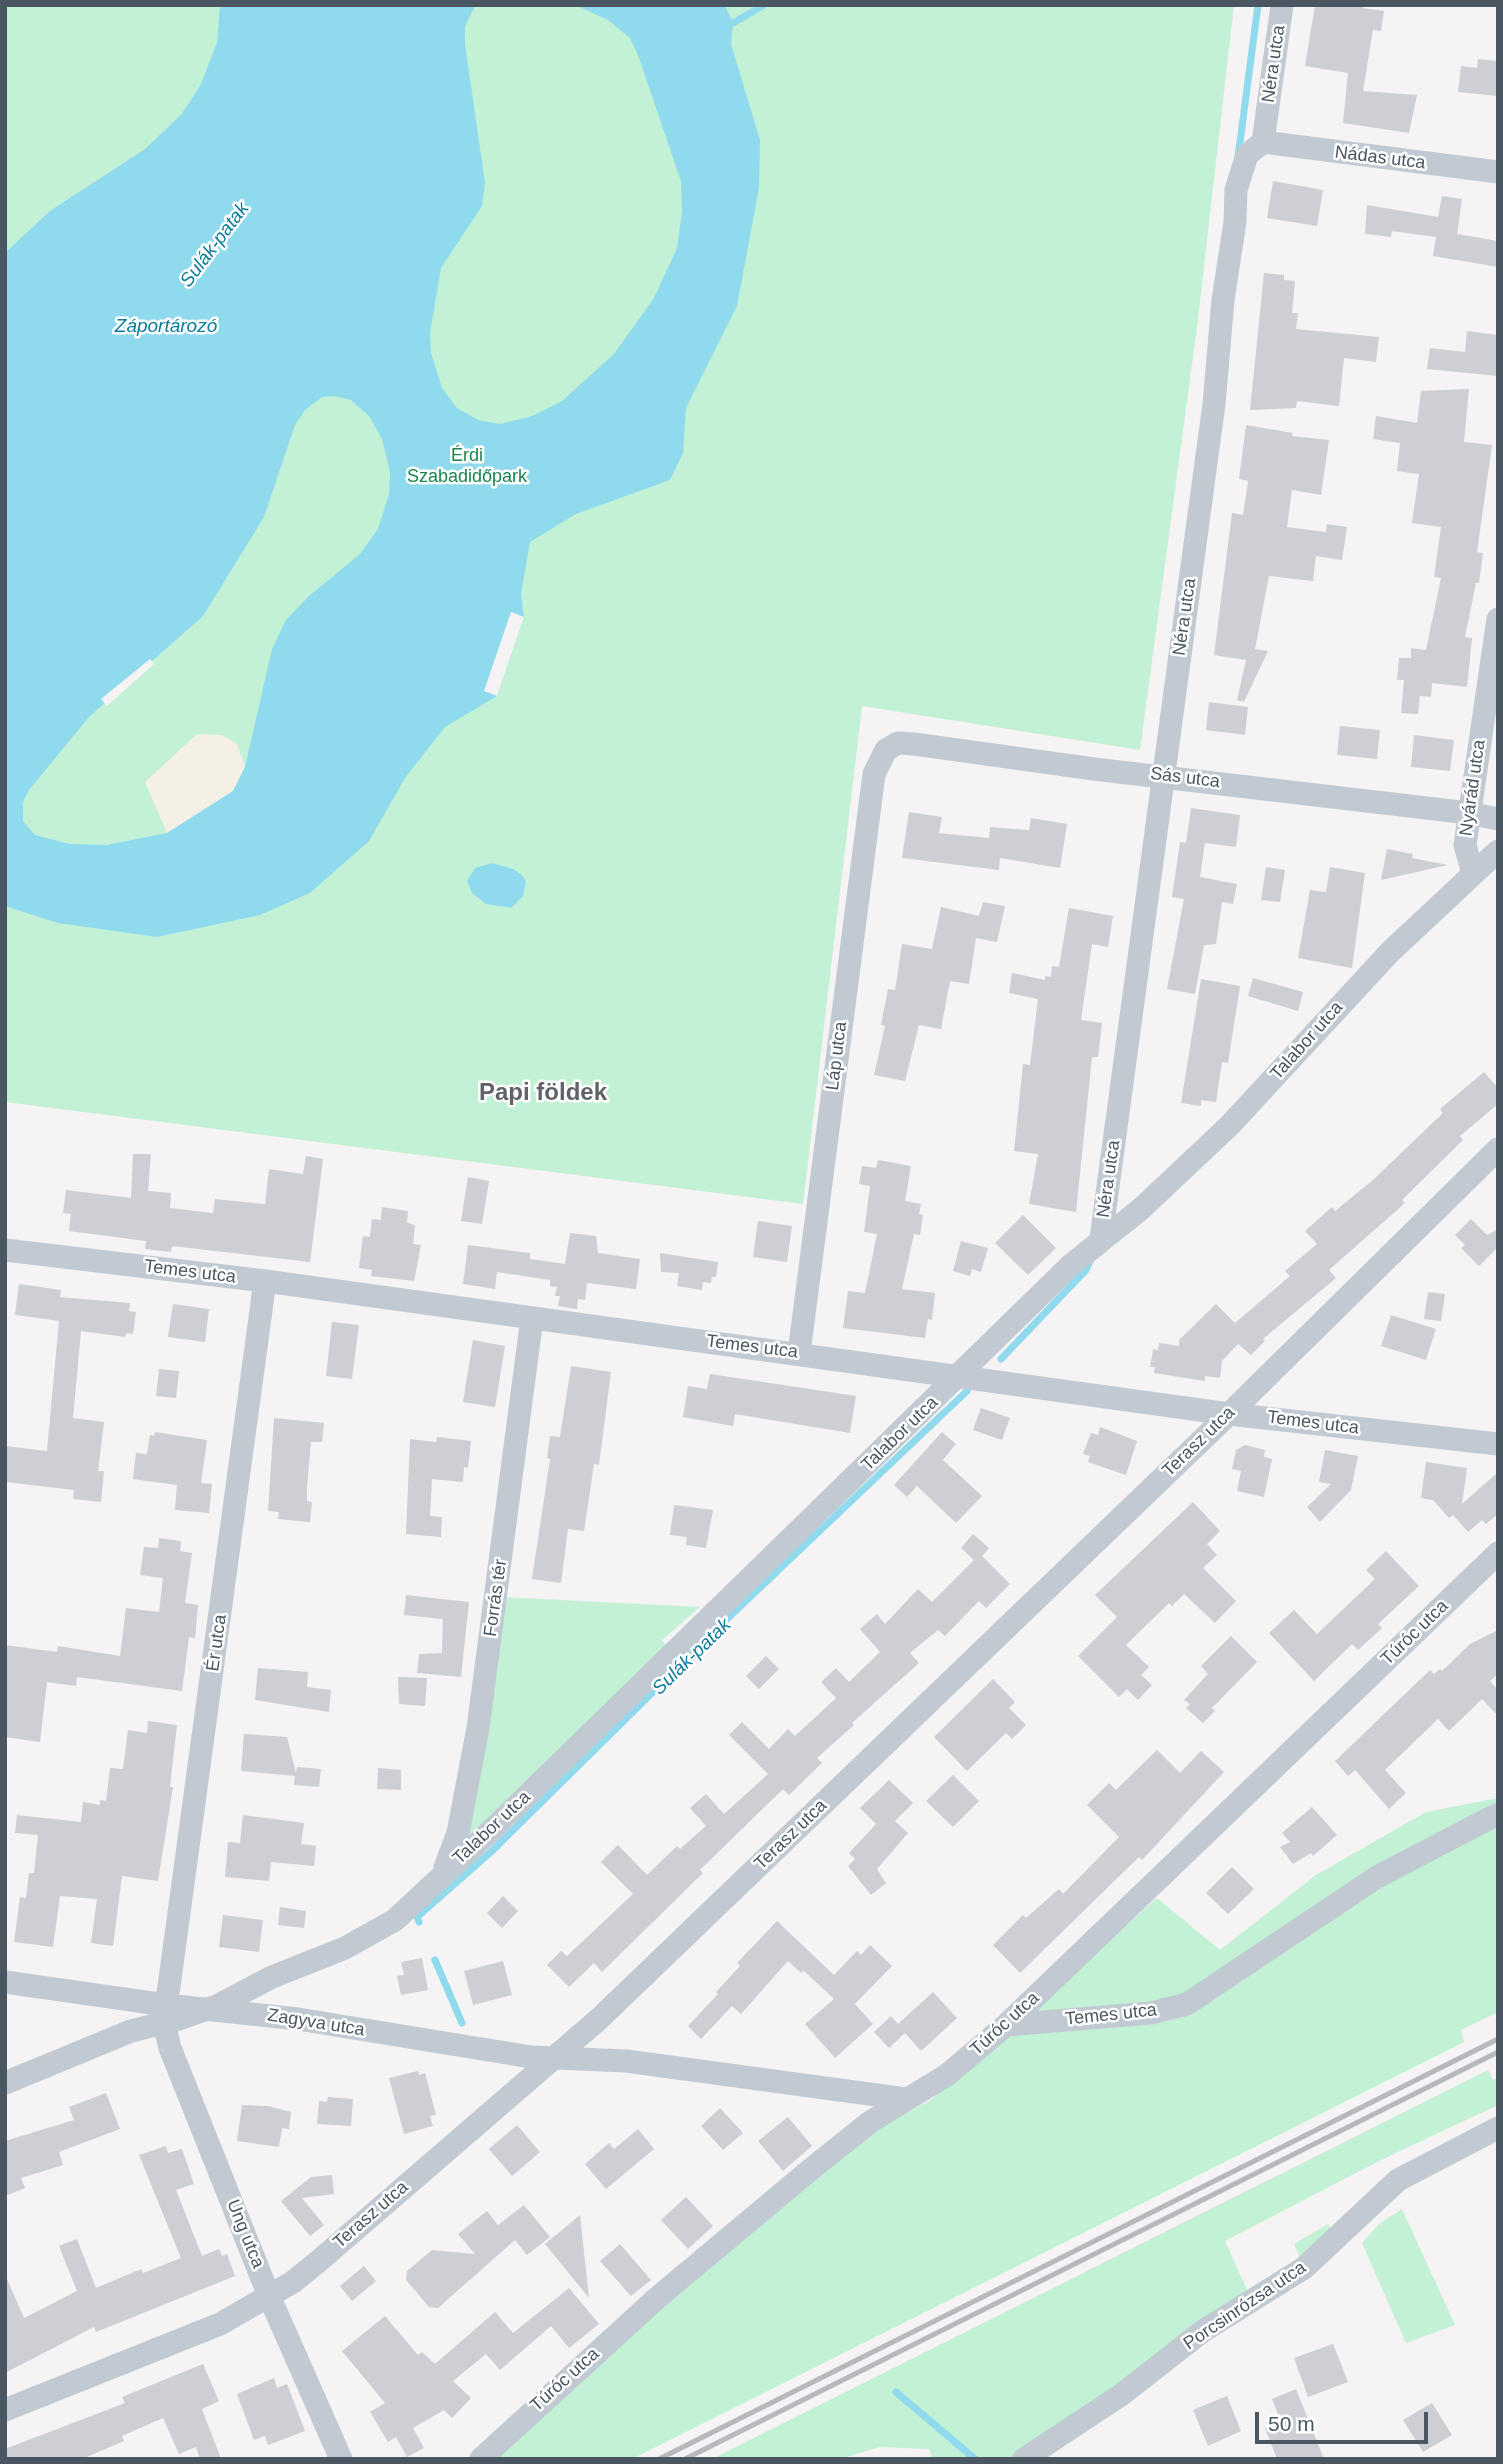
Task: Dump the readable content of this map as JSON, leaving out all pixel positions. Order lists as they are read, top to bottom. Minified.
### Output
{"streets":{"street":["Néra utca","Nádas utca","Sás utca","Nyárád utca","Talabor utca","Láp utca","Temes utca","Terasz utca","Forrás tér","Túróc utca","Ér utca","Zagyva utca","Ung utca","Porcsinrózsa utca"]},"crossings":[["Néra utca","Nádas utca"],["Néra utca","Sás utca"],["Néra utca","Talabor utca"],["Sás utca","Nyárád utca"],["Sás utca","Láp utca"],["Nyárád utca","Talabor utca"],["Talabor utca","Temes utca"],["Talabor utca","Forrás tér"],["Talabor utca","Zagyva utca"],["Láp utca","Temes utca"],["Temes utca","Terasz utca"],["Temes utca","Forrás tér"],["Temes utca","Túróc utca"],["Temes utca","Ér utca"],["Terasz utca","Zagyva utca"],["Terasz utca","Ung utca"],["Túróc utca","Zagyva utca"],["Ér utca","Zagyva utca"],["Ér utca","Ung utca"],["Zagyva utca","Ung utca"]],"districts":["Papi földek"],"water":["Sulák-patak","Záportározó"],"parks":["Érdi Szabadidőpark"],"scale_bar":"50 m"}
